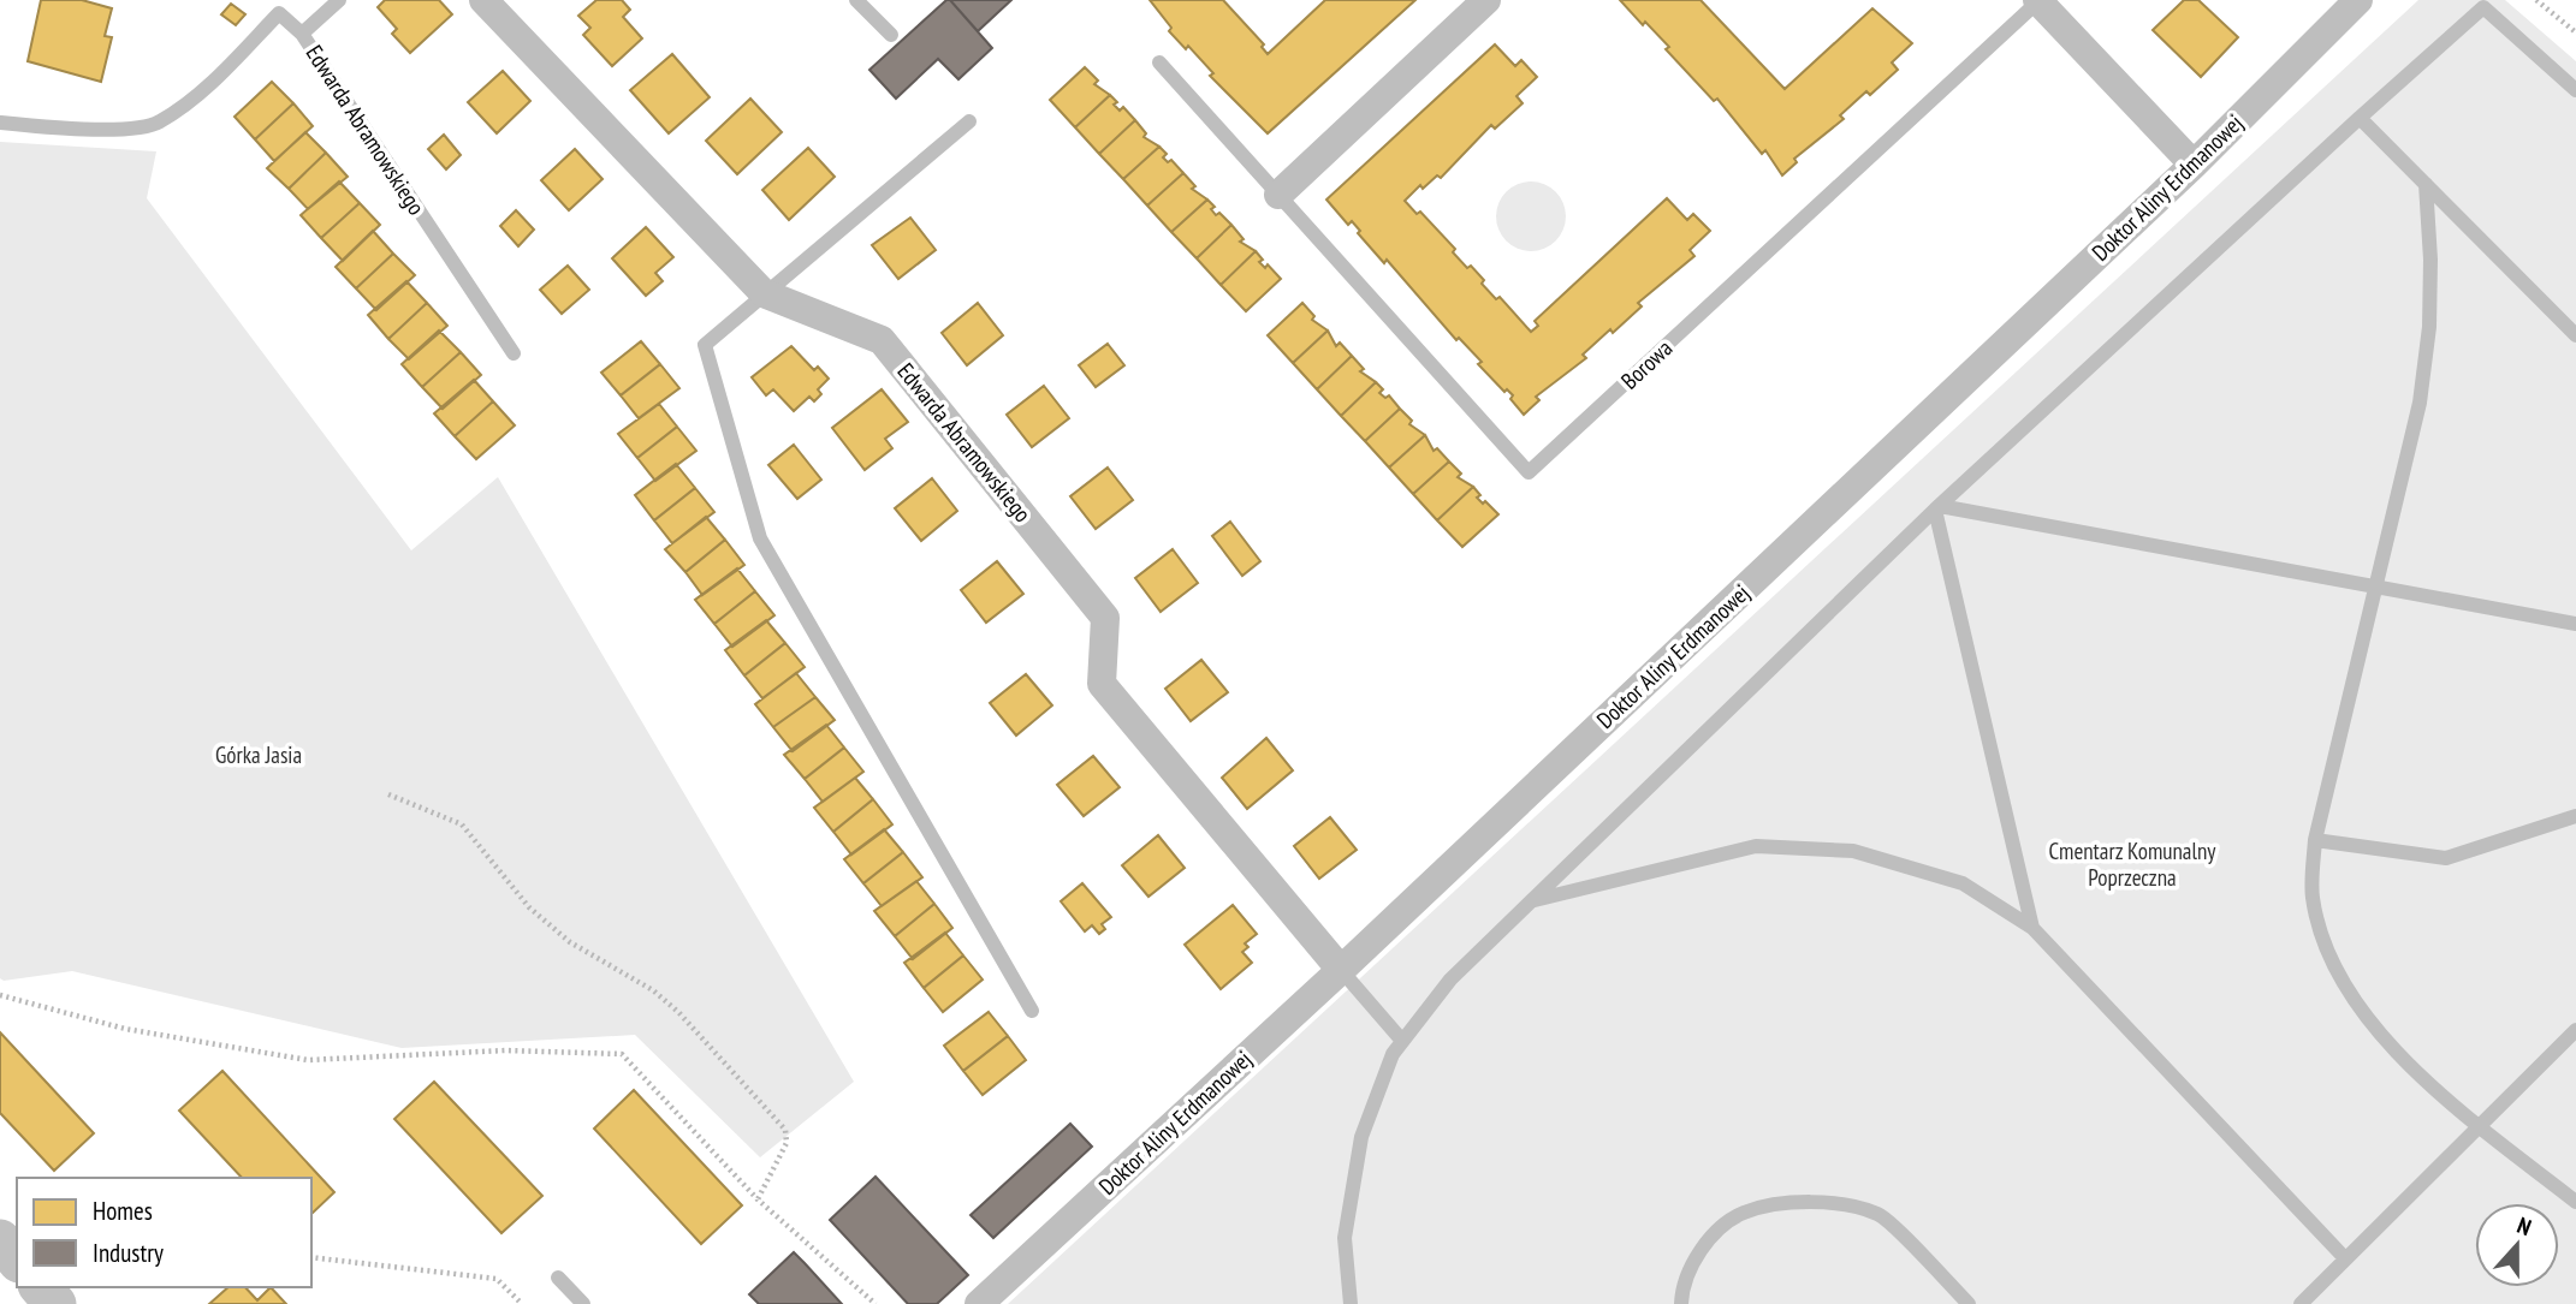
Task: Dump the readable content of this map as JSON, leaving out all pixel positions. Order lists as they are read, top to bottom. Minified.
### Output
{"streets":{"street":["Edwarda Abramowskiego","Doktor Aliny Erdmanowej","Borowa"]},"crossings":[["Edwarda Abramowskiego","Doktor Aliny Erdmanowej"],["Doktor Aliny Erdmanowej","Borowa"]],"parks":["Górka Jasia","Cmentarz Komunalny Poprzeczna"],"legend":["Homes","Industry"],"north":"top"}
